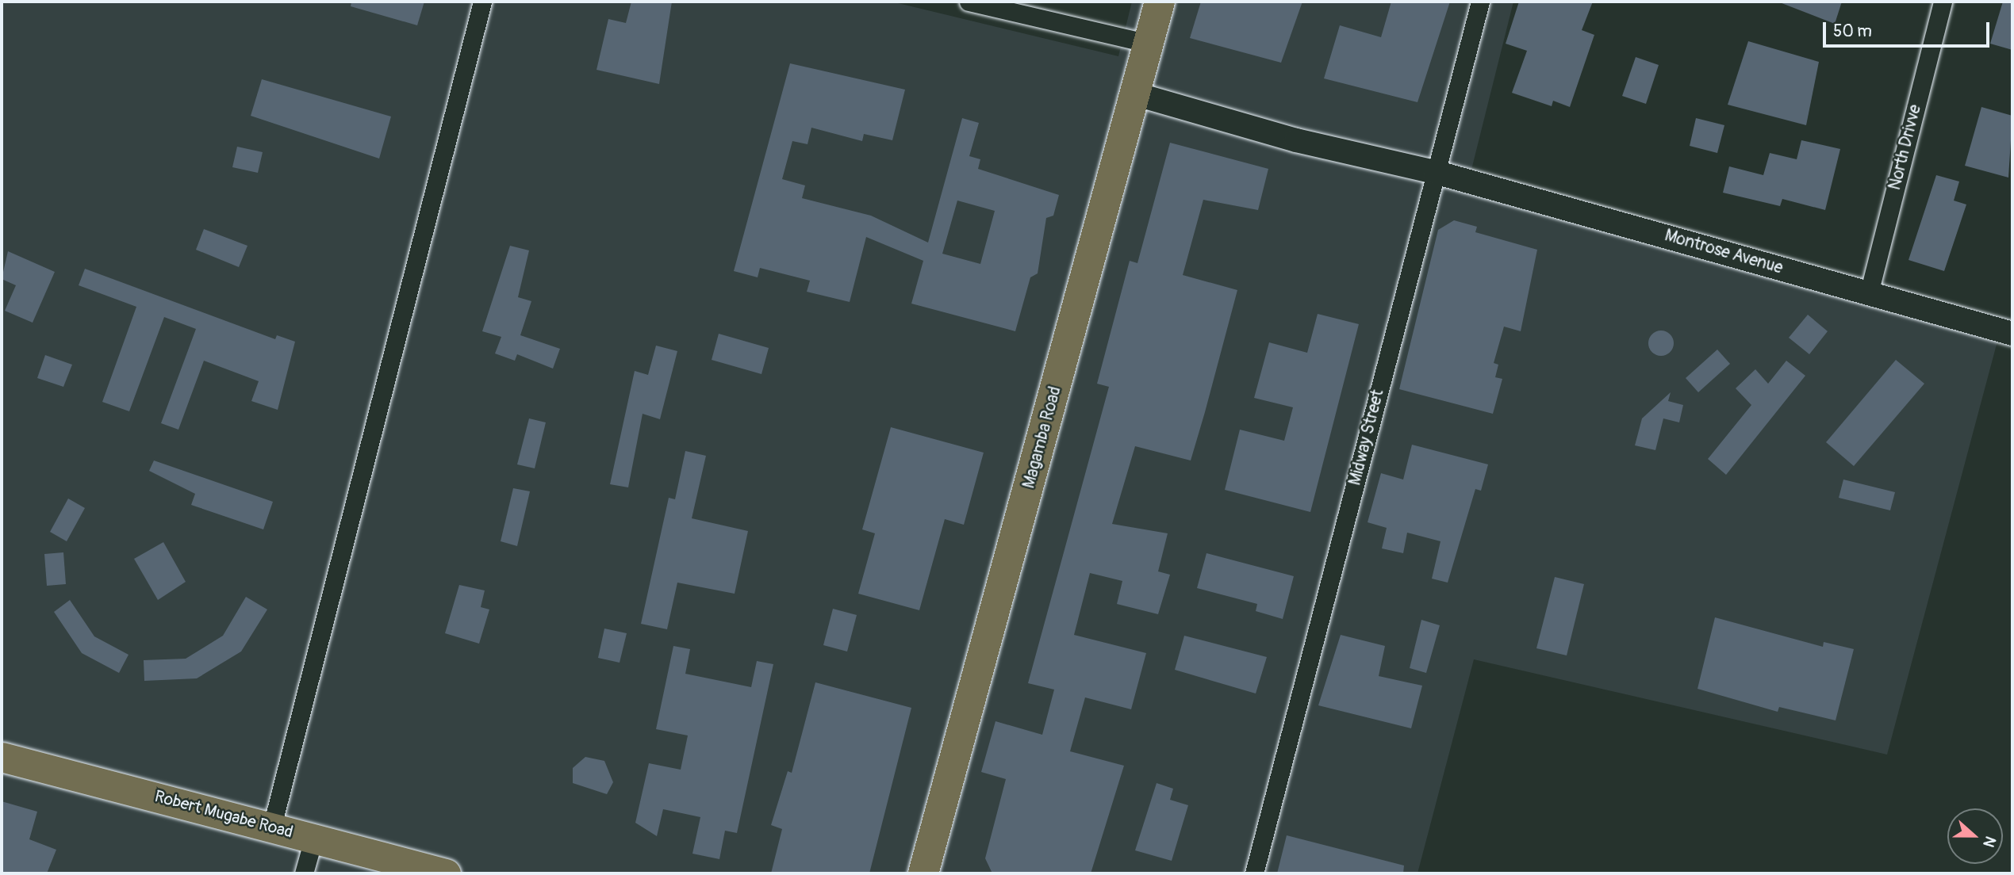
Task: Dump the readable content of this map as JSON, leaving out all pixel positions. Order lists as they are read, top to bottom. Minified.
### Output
{"streets":{"highway":["Magamba Road"],"main road":["Robert Mugabe Road"],"street":["North Drivve","Montrose Avenue","Midway Street"]},"crossings":[["North Drivve","Montrose Avenue"],["Montrose Avenue","Magamba Road"],["Montrose Avenue","Midway Street"]],"scale_bar":"50 m","north":"right"}
